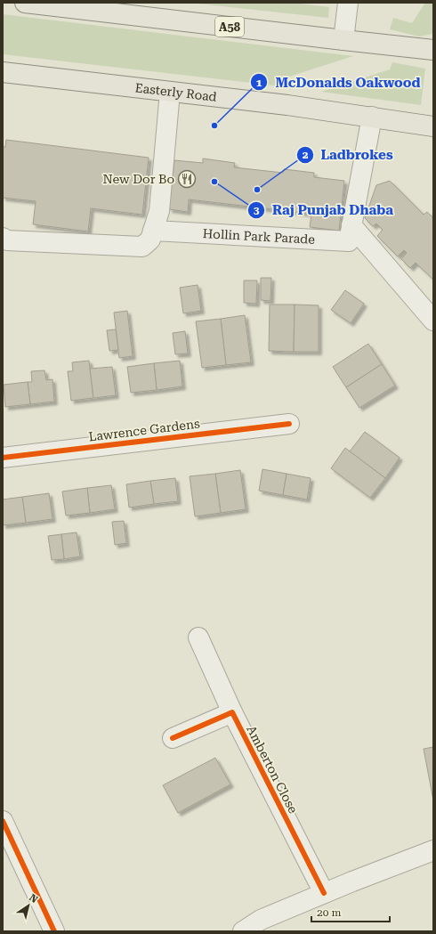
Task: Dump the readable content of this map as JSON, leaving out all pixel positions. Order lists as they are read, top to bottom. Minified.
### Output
{"streets":{"main road":["A58","Easterly Road"],"street":["Hollin Park Parade","Lawrence Gardens","Amberton Close"]},"crossings":[["Easterly Road","Hollin Park Parade"]],"places":{"other":["McDonalds Oakwood","Raj Punjab Dhaba","Ladbrokes"],"restaurant":["New Dor Bo"]},"scale_bar":"20 m","north":"top right"}
